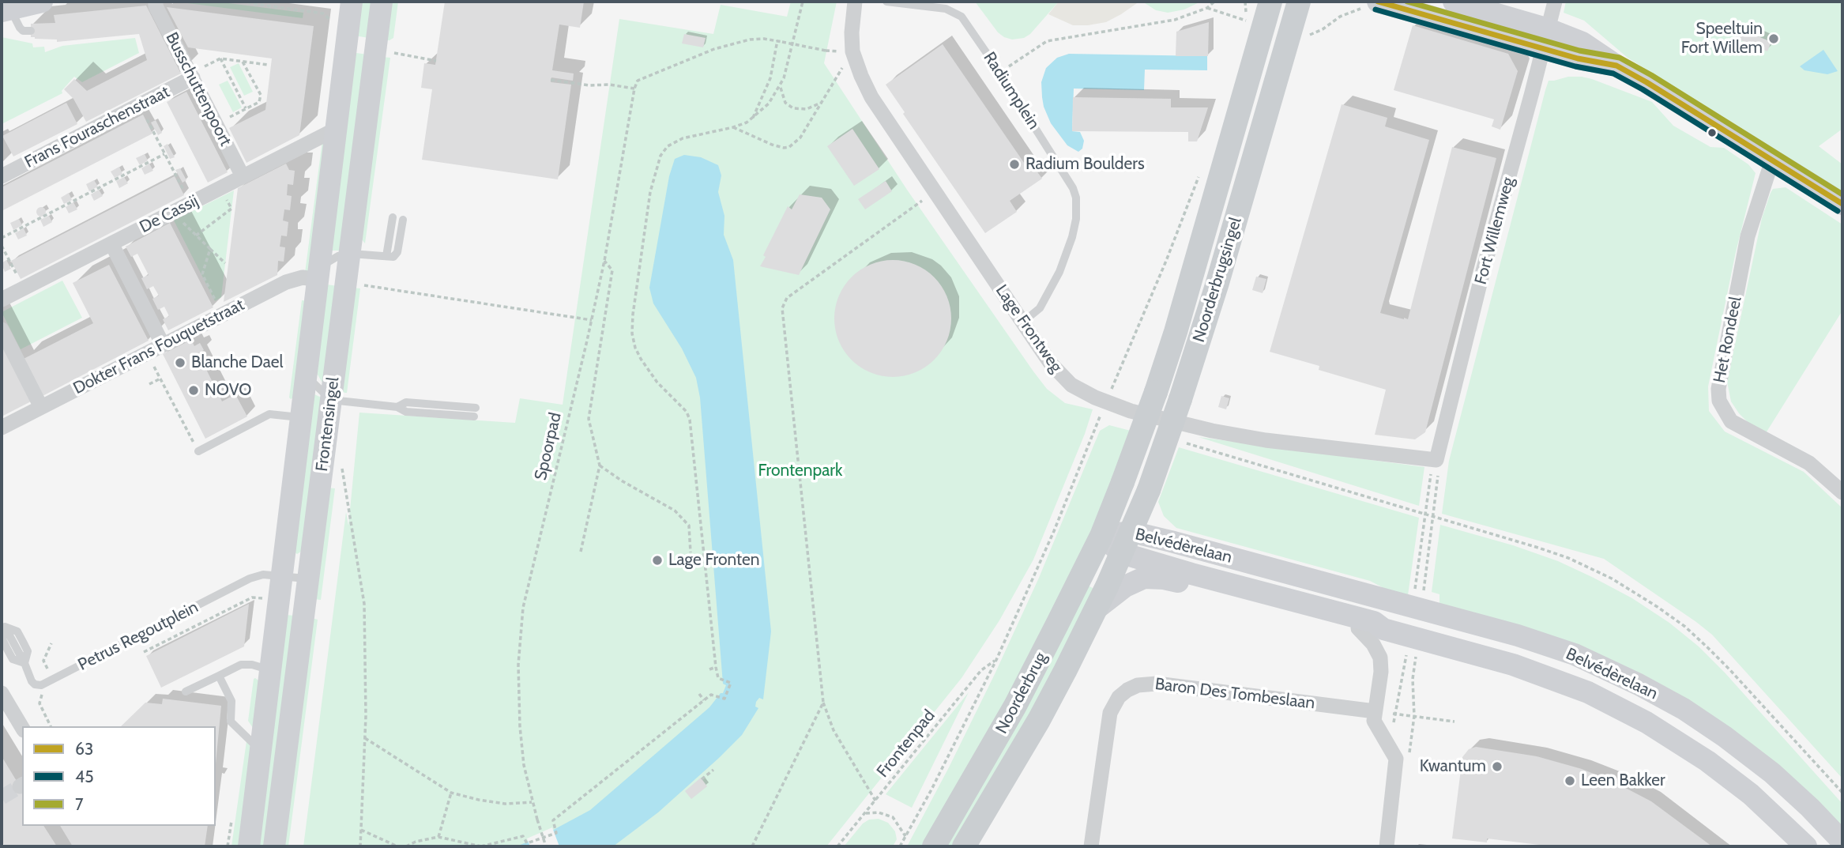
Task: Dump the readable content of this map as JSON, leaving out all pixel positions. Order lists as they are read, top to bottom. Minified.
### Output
{"streets":{"main road":["Noorderbrugsingel","Frontensingel","Belvédèrelaan","Noorderbrug"],"street":["Busschuttenpoort","Frans Fouraschenstraat","De Cassij","Fort Willemweg","Lage Frontweg","Het Rondeel","Dokter Frans Fouquetstraat","Baron Des Tombeslaan"],"lane":["Radiumplein","Petrus Regoutplein"],"path":["Spoorpad","Frontenpad"]},"crossings":[["Busschuttenpoort","Frans Fouraschenstraat"],["Busschuttenpoort","De Cassij"],["Radiumplein","Lage Frontweg"],["De Cassij","Frontensingel"],["Fort Willemweg","Lage Frontweg"],["Noorderbrugsingel","Belvédèrelaan"],["Noorderbrugsingel","Noorderbrug"],["Dokter Frans Fouquetstraat","Frontensingel"],["Frontensingel","Petrus Regoutplein"],["Belvédèrelaan","Noorderbrug"]],"parks":["Frontenpark"],"places":["Speeltuin Fort Willem","Radium Boulders","Blanche Dael","NOVO","Lage Fronten","Kwantum","Leen Bakker"],"lines":["transit line 63","transit line 7","transit line 45"],"legend":["63","45","7"]}
